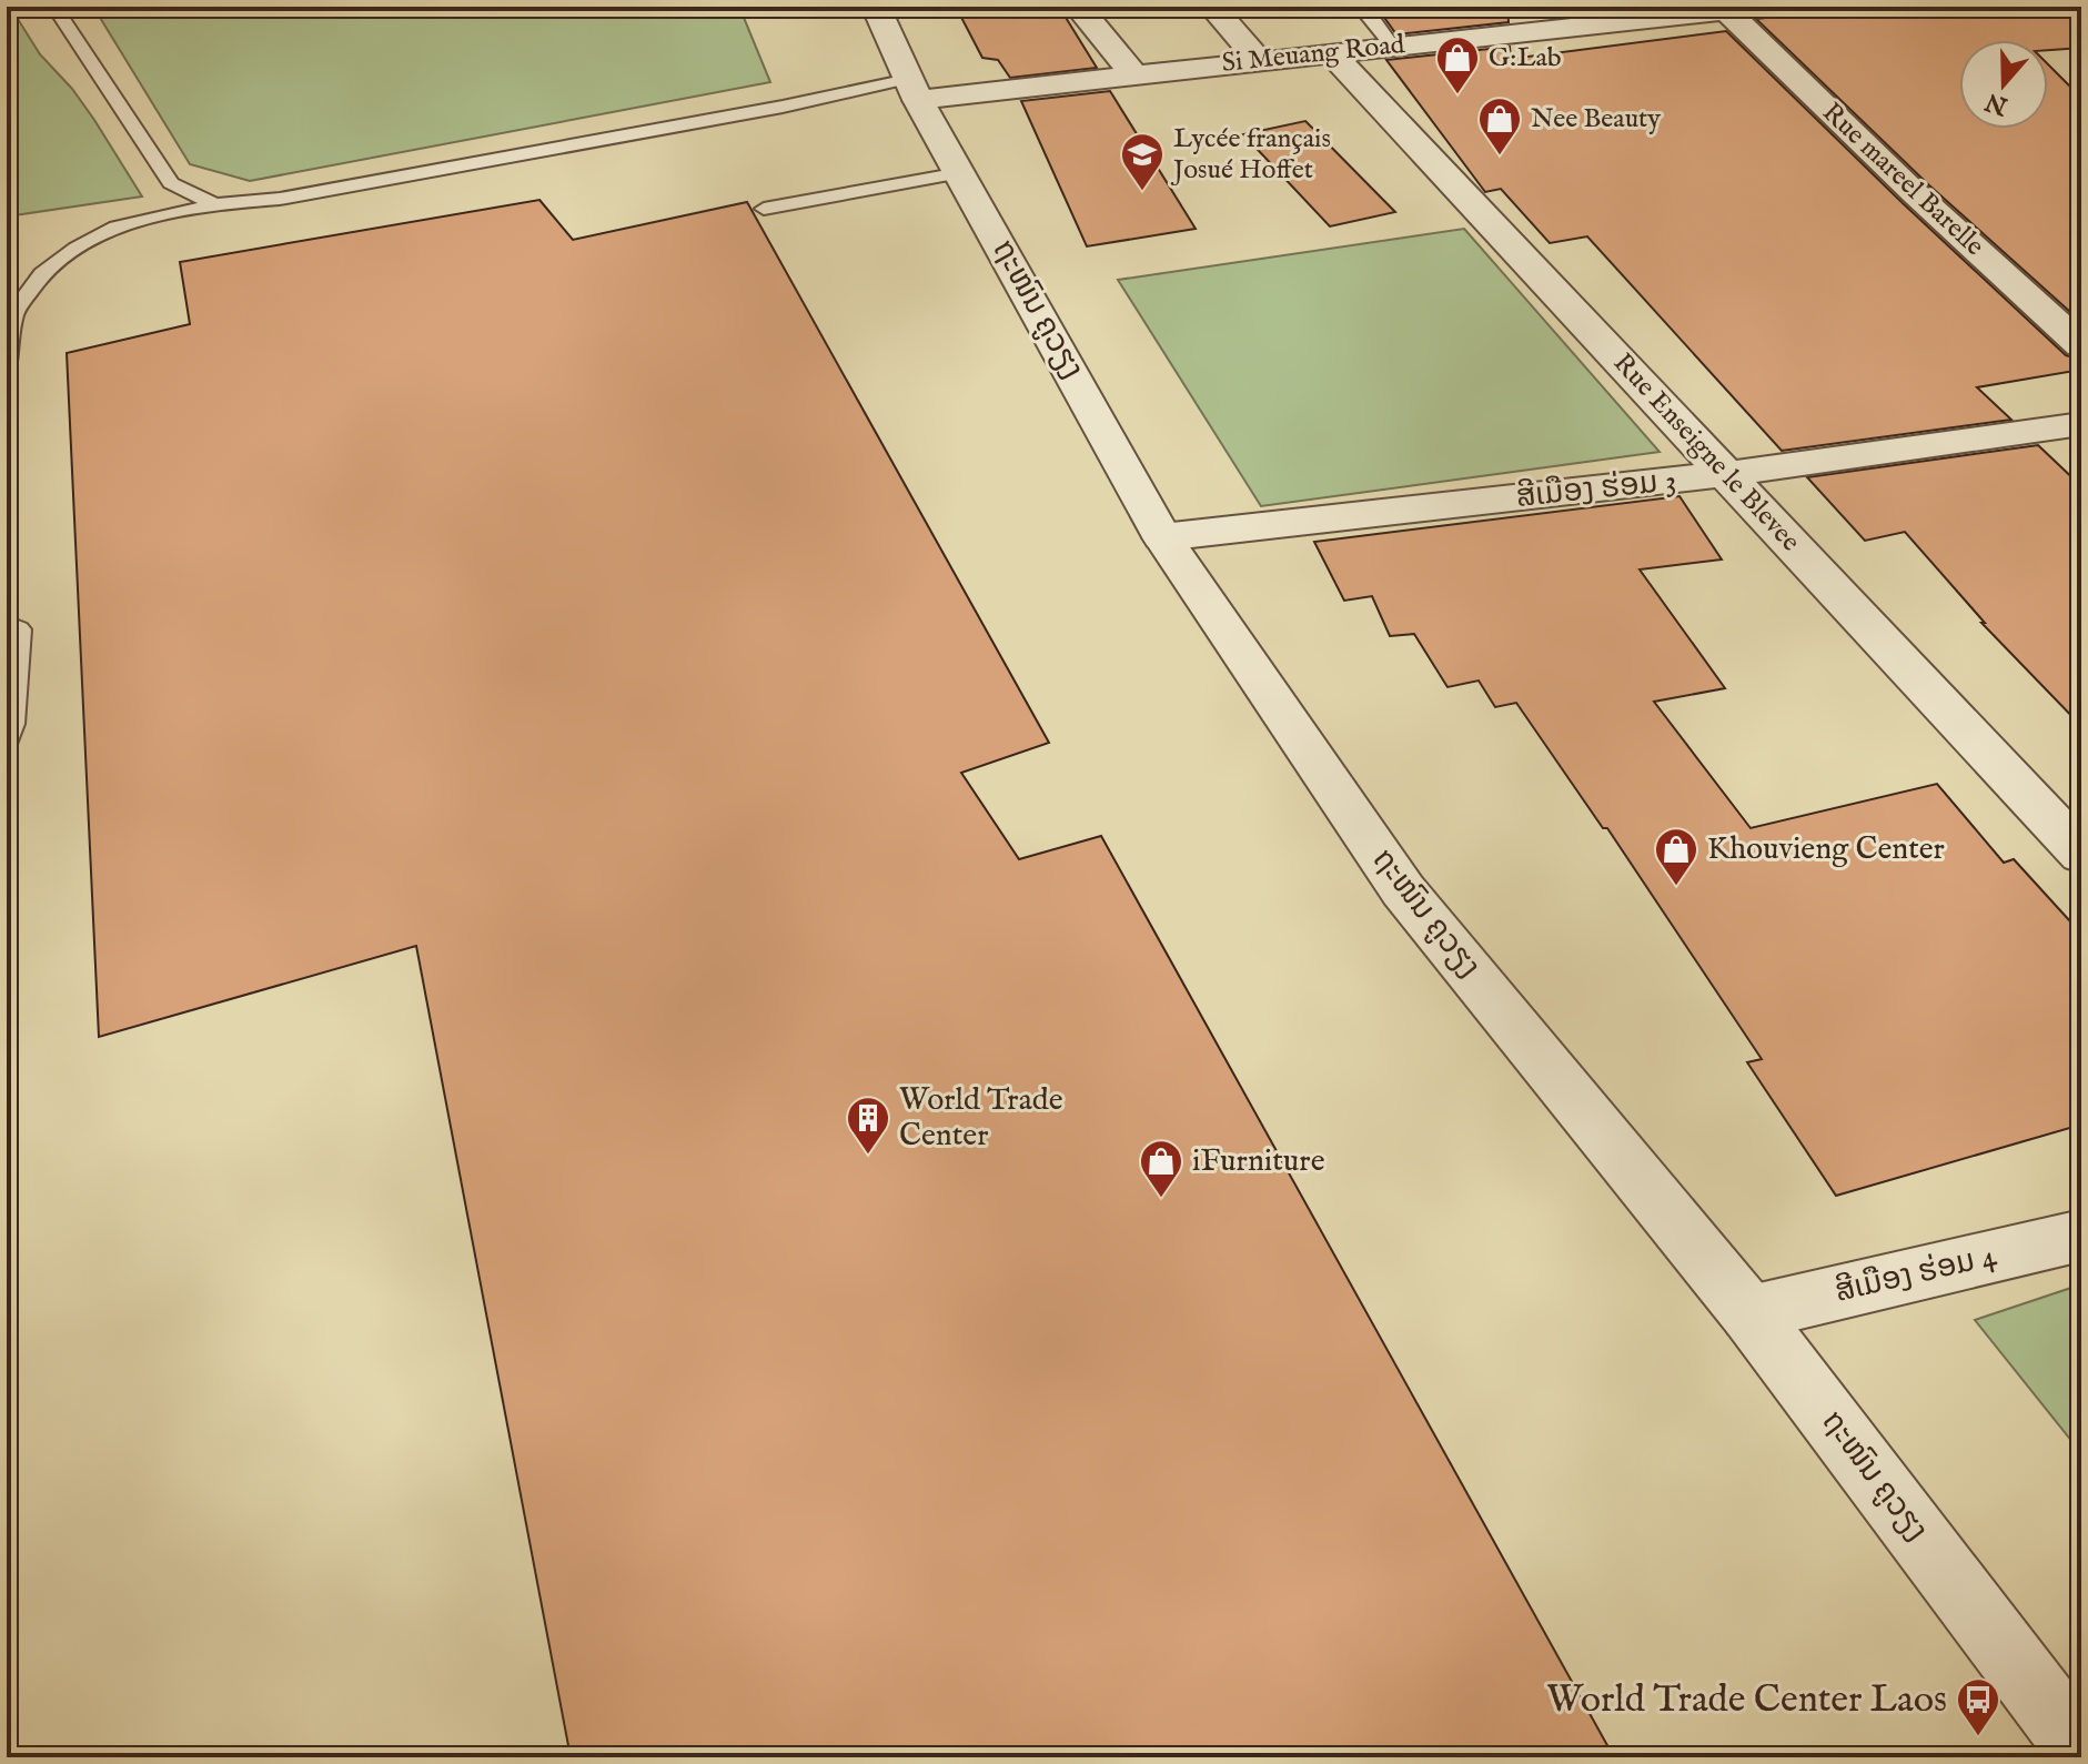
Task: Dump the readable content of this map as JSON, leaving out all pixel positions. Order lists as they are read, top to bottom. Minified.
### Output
{"streets":{"street":["Si Meuang Road","Rue mareel Barelle","ຖະໜົນ ຄູວຽງ","Rue Enseigne le Blevee","ສີເມືອງ ຮ່ອມ 3","ສີເມືອງ ຮ່ອມ 4"]},"crossings":[["Si Meuang Road","Rue mareel Barelle"],["Si Meuang Road","ຖະໜົນ ຄູວຽງ"],["Si Meuang Road","Rue Enseigne le Blevee"],["ຖະໜົນ ຄູວຽງ","ສີເມືອງ ຮ່ອມ 3"],["ຖະໜົນ ຄູວຽງ","ສີເມືອງ ຮ່ອມ 4"],["Rue Enseigne le Blevee","ສີເມືອງ ຮ່ອມ 3"]],"places":{"shop":["G:Lab","Nee Beauty","Khouvieng Center","iFurniture"],"school or university":["Lycée français Josué Hoffet"],"building":["World Trade Center"],"bus stop":["World Trade Center Laos"]},"north":"bottom"}
